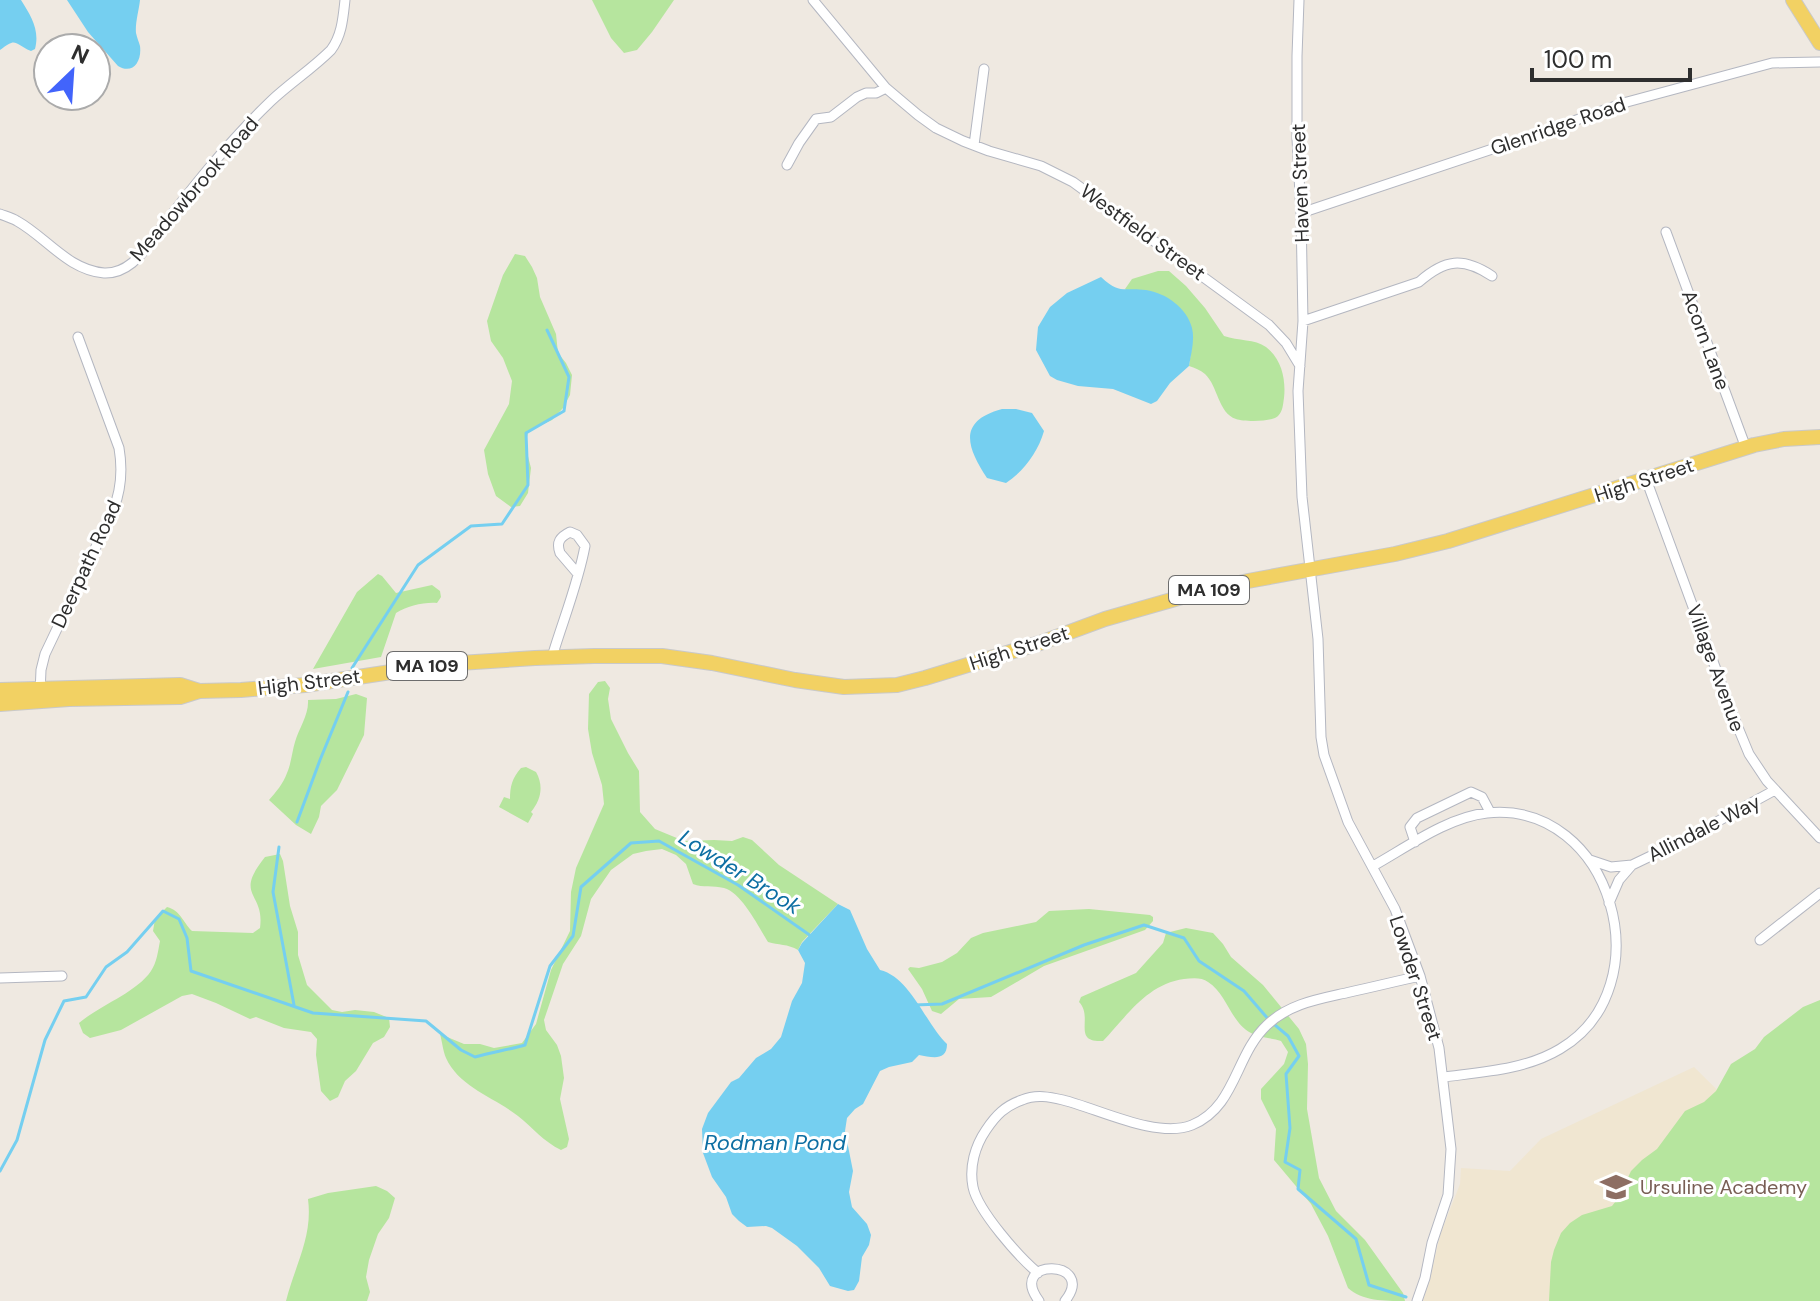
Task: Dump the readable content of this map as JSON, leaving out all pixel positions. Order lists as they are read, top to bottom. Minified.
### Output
{"streets":{"main road":["High Street","MA 109"],"street":["Glenridge Road","Haven Street","Meadowbrook Road","Westfield Street","Acorn Lane","Deerpath Road","Village Avenue","Allindale Way","Lowder Street"]},"crossings":[["Glenridge Road","Haven Street"],["Haven Street","Westfield Street"],["Acorn Lane","High Street"],["High Street","Deerpath Road"],["High Street","Village Avenue"],["High Street","Lowder Street"],["Village Avenue","Allindale Way"],["Allindale Way","Lowder Street"]],"water":["Lowder Brook","Rodman Pond"],"places":{"school or university":["Ursuline Academy"]},"scale_bar":"100 m","north":"top right"}
